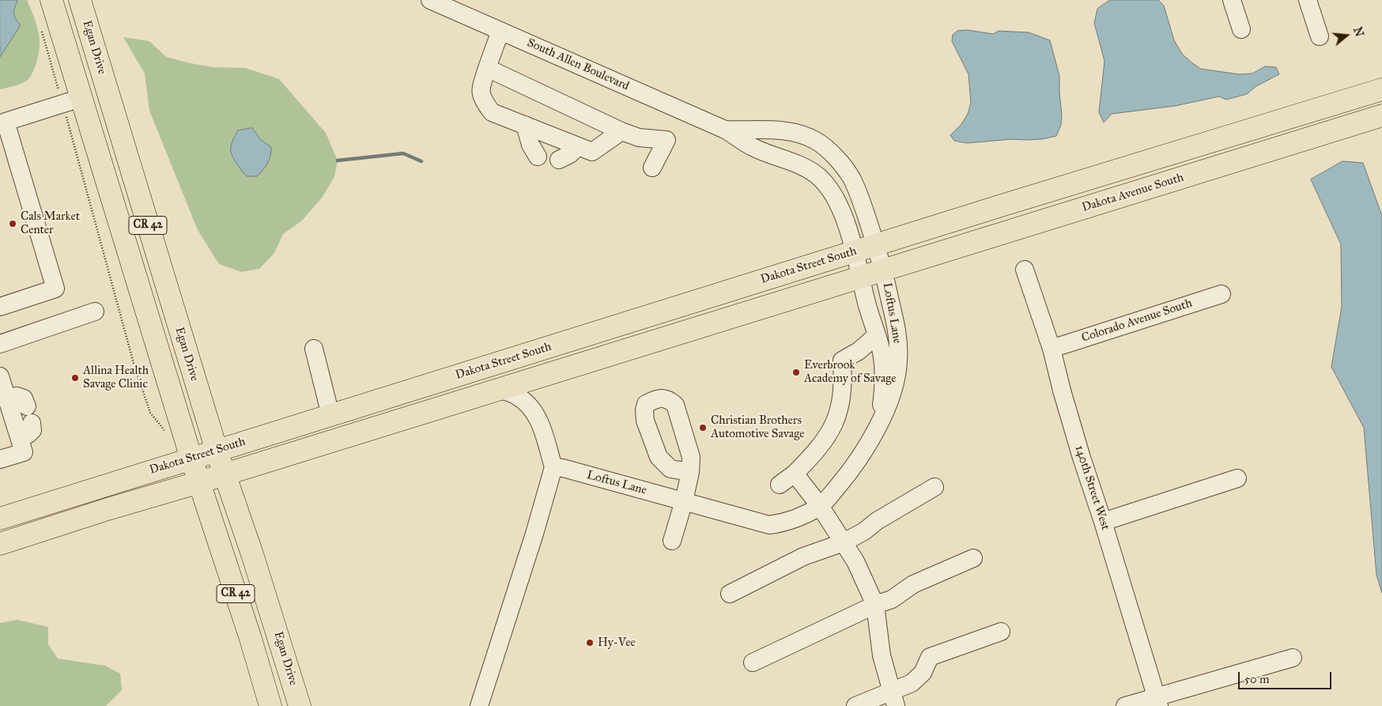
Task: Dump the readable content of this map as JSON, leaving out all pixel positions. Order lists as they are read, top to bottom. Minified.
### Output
{"streets":{"main road":["Egan Drive","Dakota Avenue South","CR 42","Dakota Street South"],"street":["South Allen Boulevard","Loftus Lane","Colorado Avenue South","140th Street West"]},"crossings":[["Egan Drive","Dakota Street South"],["South Allen Boulevard","Dakota Avenue South"],["South Allen Boulevard","Dakota Street South"],["South Allen Boulevard","Loftus Lane"],["Dakota Avenue South","Dakota Street South"],["Dakota Avenue South","Loftus Lane"],["CR 42","Dakota Street South"],["Dakota Street South","Loftus Lane"],["Colorado Avenue South","140th Street West"]],"places":["Cals Market Center","Everbrook Academy of Savage","Allina Health Savage Clinic","Christian Brothers Automotive Savage","Hy-Vee"],"scale_bar":"50 m","north":"right"}
